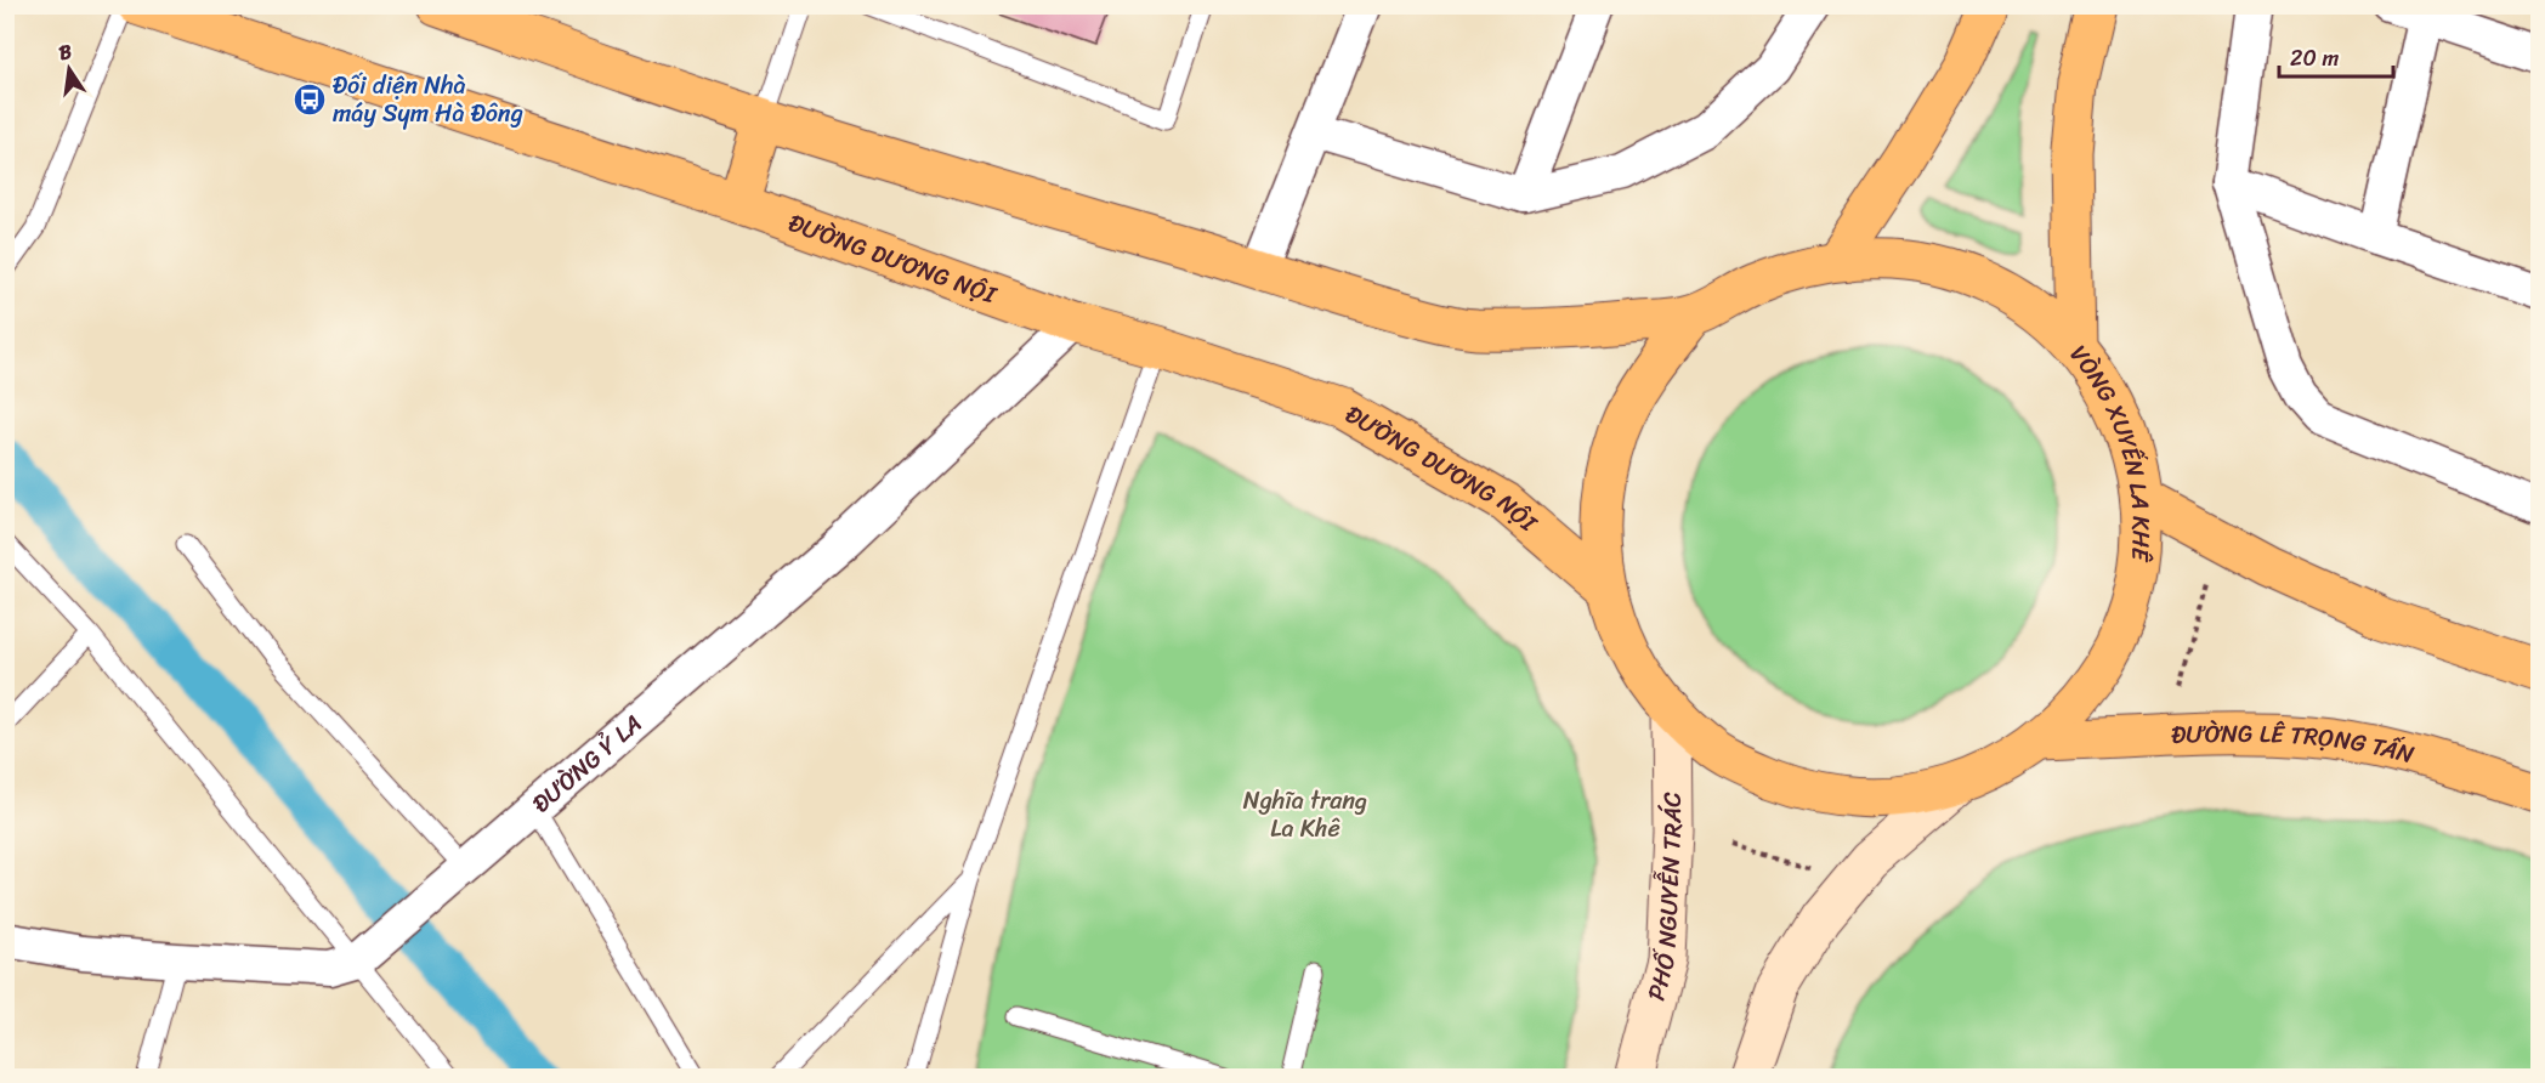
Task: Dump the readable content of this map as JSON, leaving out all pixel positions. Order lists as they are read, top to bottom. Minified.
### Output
{"streets":{"main road":["ĐƯỜNG DƯƠNG NỘI","VÒNG XUYẾN LA KHÊ","ĐƯỜNG LÊ TRỌNG TẤN","PHỐ NGUYỄN TRÁC"],"street":["ĐƯỜNG Ỷ LA"]},"crossings":[["ĐƯỜNG DƯƠNG NỘI","VÒNG XUYẾN LA KHÊ"],["ĐƯỜNG DƯƠNG NỘI","ĐƯỜNG Ỷ LA"],["VÒNG XUYẾN LA KHÊ","ĐƯỜNG LÊ TRỌNG TẤN"],["VÒNG XUYẾN LA KHÊ","PHỐ NGUYỄN TRÁC"]],"parks":["Nghĩa trang La Khê"],"places":{"bus stop":["Đối diện Nhà máy Sym Hà Đông"]},"scale_bar":"20 m","north":"top"}
